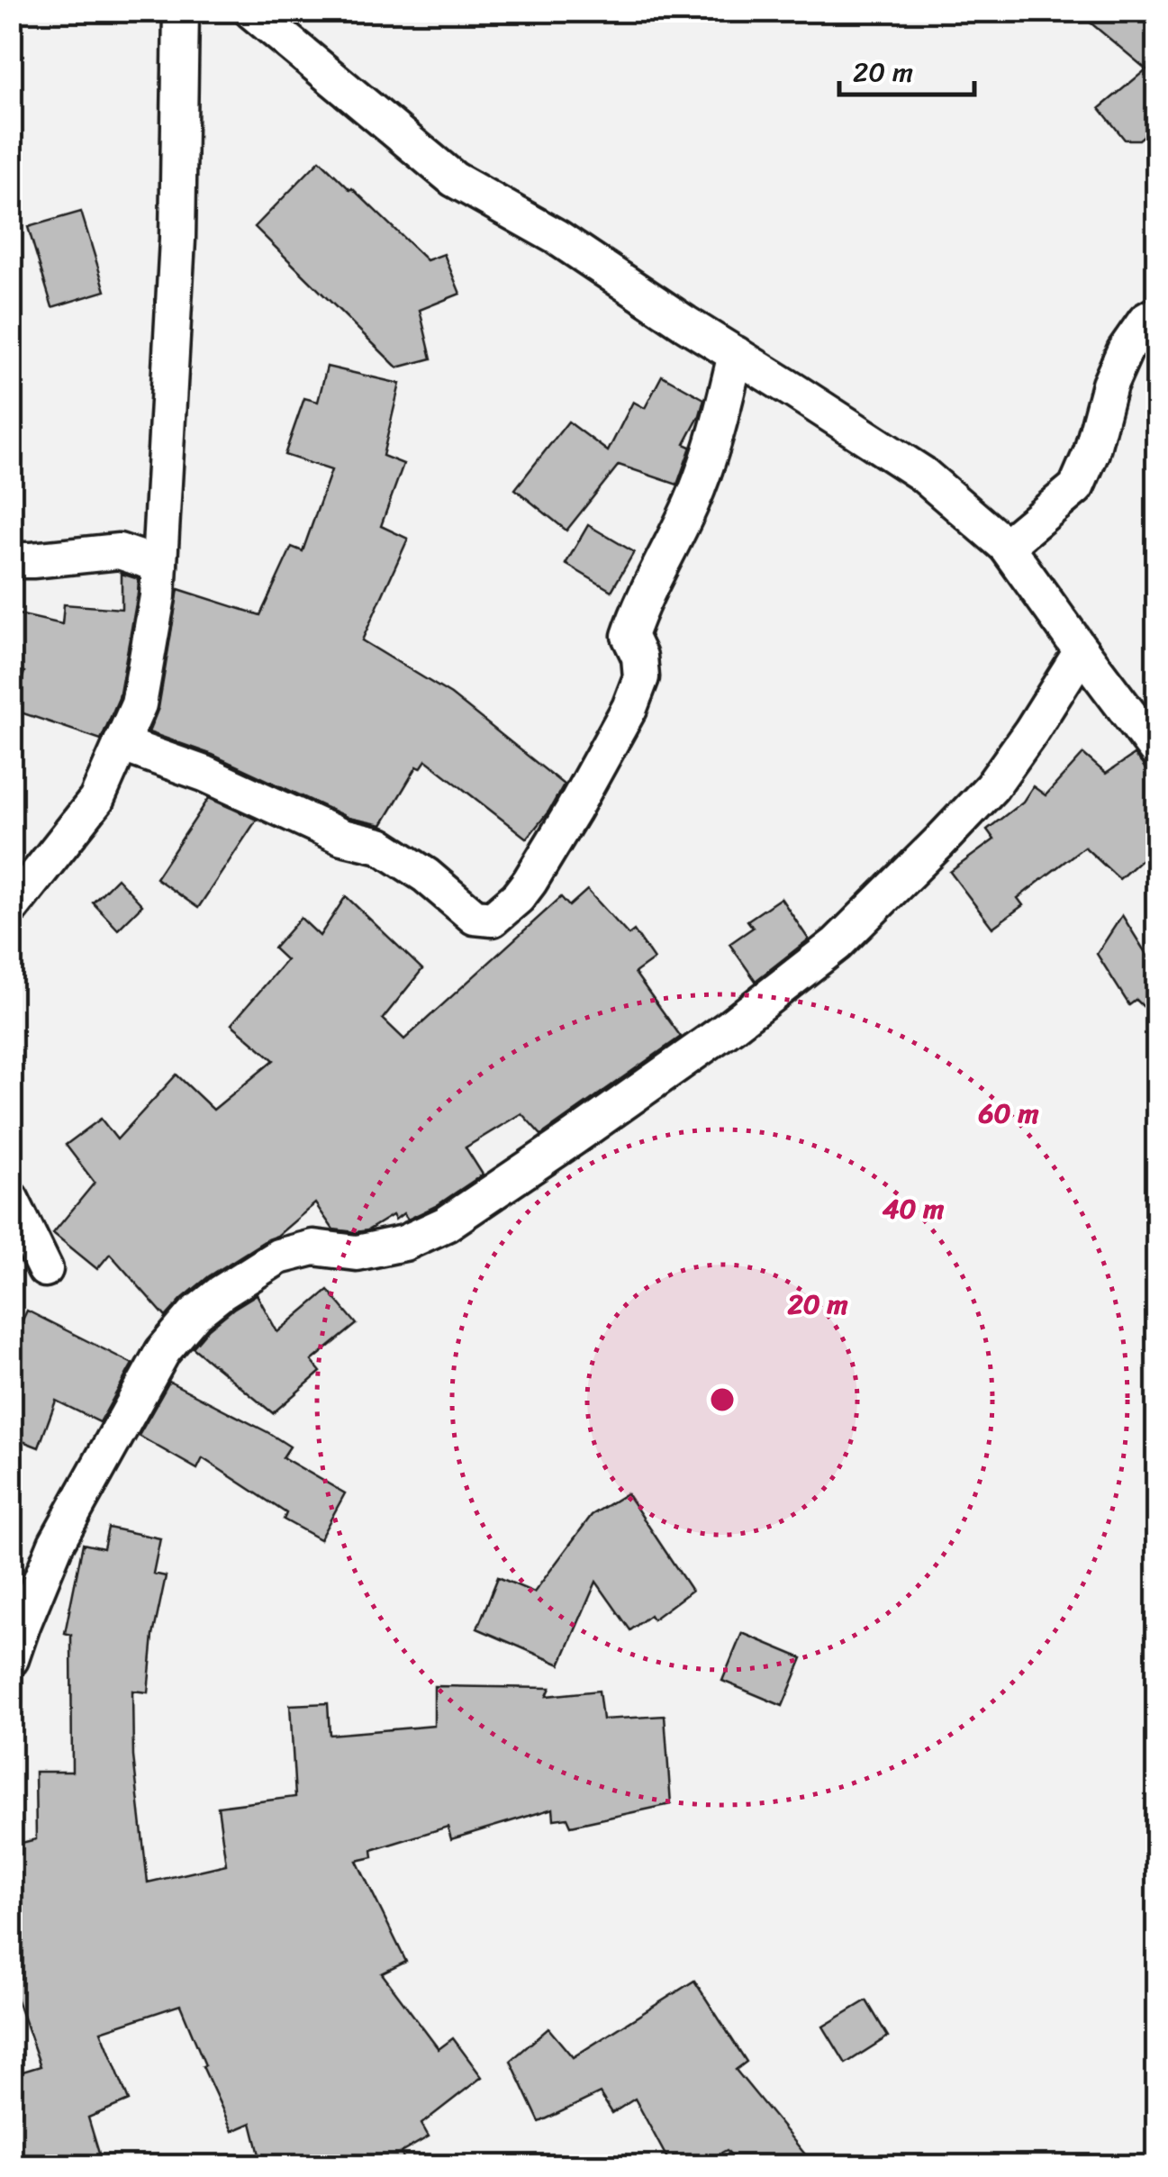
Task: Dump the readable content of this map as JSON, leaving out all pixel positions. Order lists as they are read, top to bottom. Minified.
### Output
{"scale_bar":"20 m","rings":["60 m","40 m","20 m"]}
